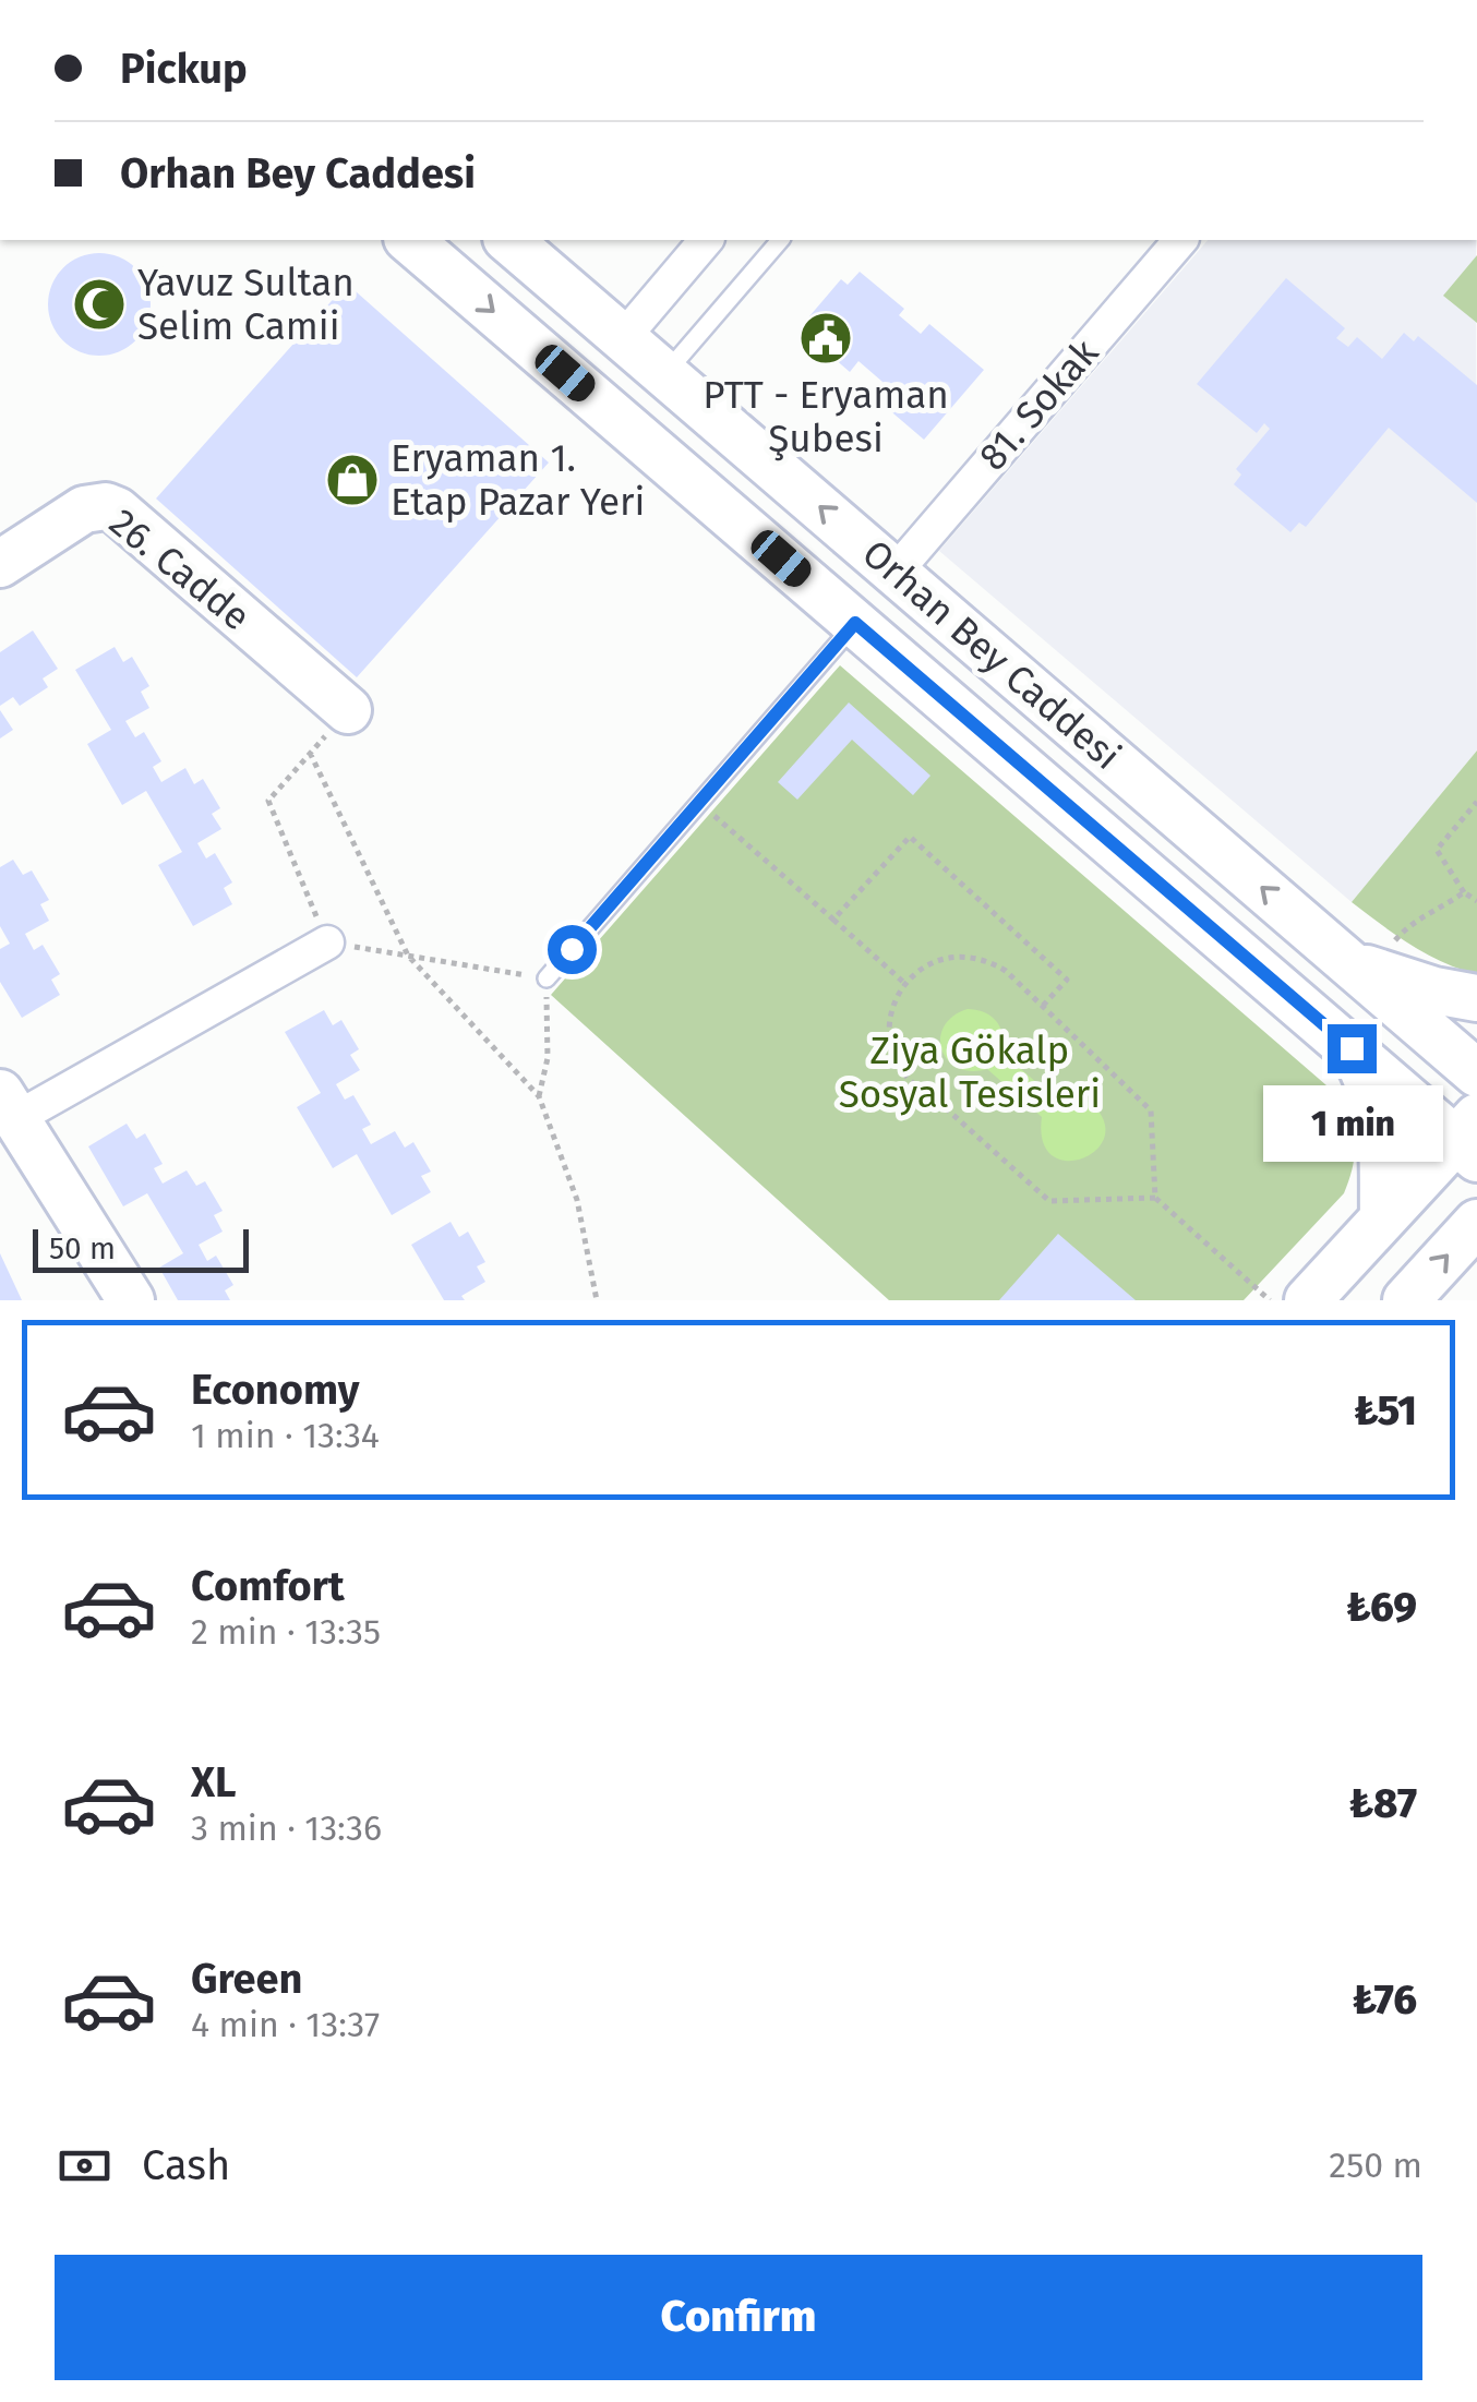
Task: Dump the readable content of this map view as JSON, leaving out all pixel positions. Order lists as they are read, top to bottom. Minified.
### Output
{"streets":{"main road":["26. Cadde","Orhan Bey Caddesi"],"street":["81. Sokak"]},"crossings":[["81. Sokak","Orhan Bey Caddesi"]],"parks":["Ziya Gökalp Sosyal Tesisleri"],"places":{"mosque":["Yavuz Sultan Selim Camii"],"public building":["PTT - Eryaman Şubesi"],"shop":["Eryaman 1. Etap Pazar Yeri"]},"scale_bar":"50 m","page":{"banner":["Pickup","Orhan Bey Caddesi"],"bubble":"1 min","scale":"50 m","list":[{"name":"Economy","note":"1 min · 13:34","value":"₺51"},{"name":"Comfort","note":"2 min · 13:35","value":"₺69"},{"name":"XL","note":"3 min · 13:36","value":"₺87"},{"name":"Green","note":"4 min · 13:37","value":"₺76"}],"pay":["Cash","250 m"],"buttons":"Confirm"}}
